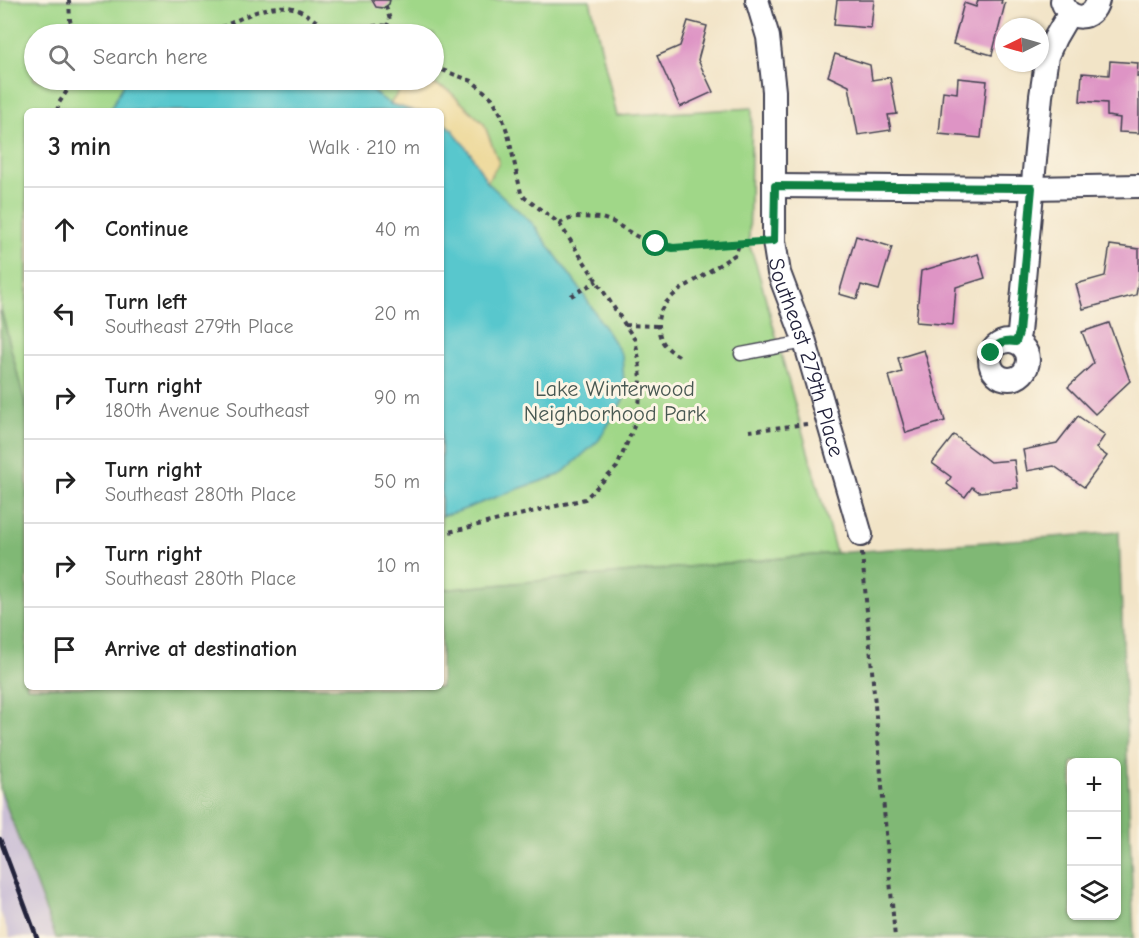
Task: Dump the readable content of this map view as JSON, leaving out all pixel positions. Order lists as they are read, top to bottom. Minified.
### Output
{"streets":{"street":["Southeast 279th Place"]},"parks":["Lake Winterwood Neighborhood Park"],"north":"left","page":{"search":"Search here","heading":["3 min","Walk · 210 m"],"list":[["Continue","40 m"],["Turn left","Southeast 279th Place","20 m"],["Turn right","180th Avenue Southeast","90 m"],["Turn right","Southeast 280th Place","50 m"],["Turn right","Southeast 280th Place","10 m"],"Arrive at destination"],"map_buttons":["+","−"]}}
